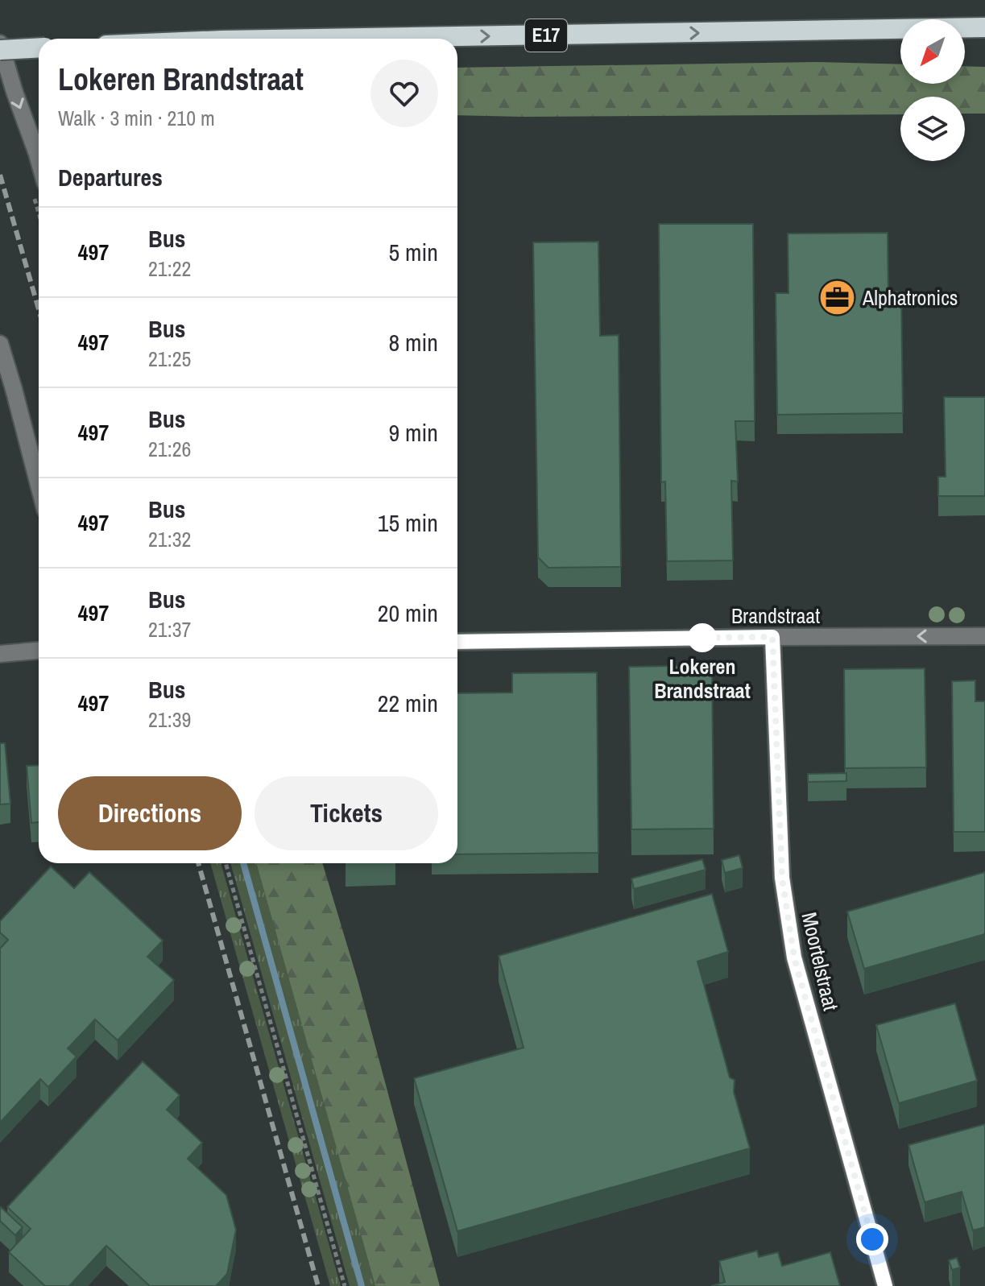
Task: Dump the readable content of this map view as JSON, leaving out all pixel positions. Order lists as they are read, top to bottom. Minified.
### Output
{"streets":{"highway":["E17"],"street":["Brandstraat","Moortelstraat"]},"crossings":[["Brandstraat","Moortelstraat"]],"one_way":["Brandstraat"],"places":{"office":["Alphatronics"],"other":["Lokeren Brandstraat"]},"lines":["bus line 497"],"north":"bottom left","page":{"heading":[["Lokeren Brandstraat","Walk · 3 min · 210 m"],"Departures"],"list":[{"mark":"497","name":"Bus","note":"21:22","value":"5 min"},{"mark":"497","name":"Bus","note":"21:25","value":"8 min"},{"mark":"497","name":"Bus","note":"21:26","value":"9 min"},{"mark":"497","name":"Bus","note":"21:32","value":"15 min"},{"mark":"497","name":"Bus","note":"21:37","value":"20 min"},{"mark":"497","name":"Bus","note":"21:39","value":"22 min"}],"buttons":["Directions","Tickets"]}}
